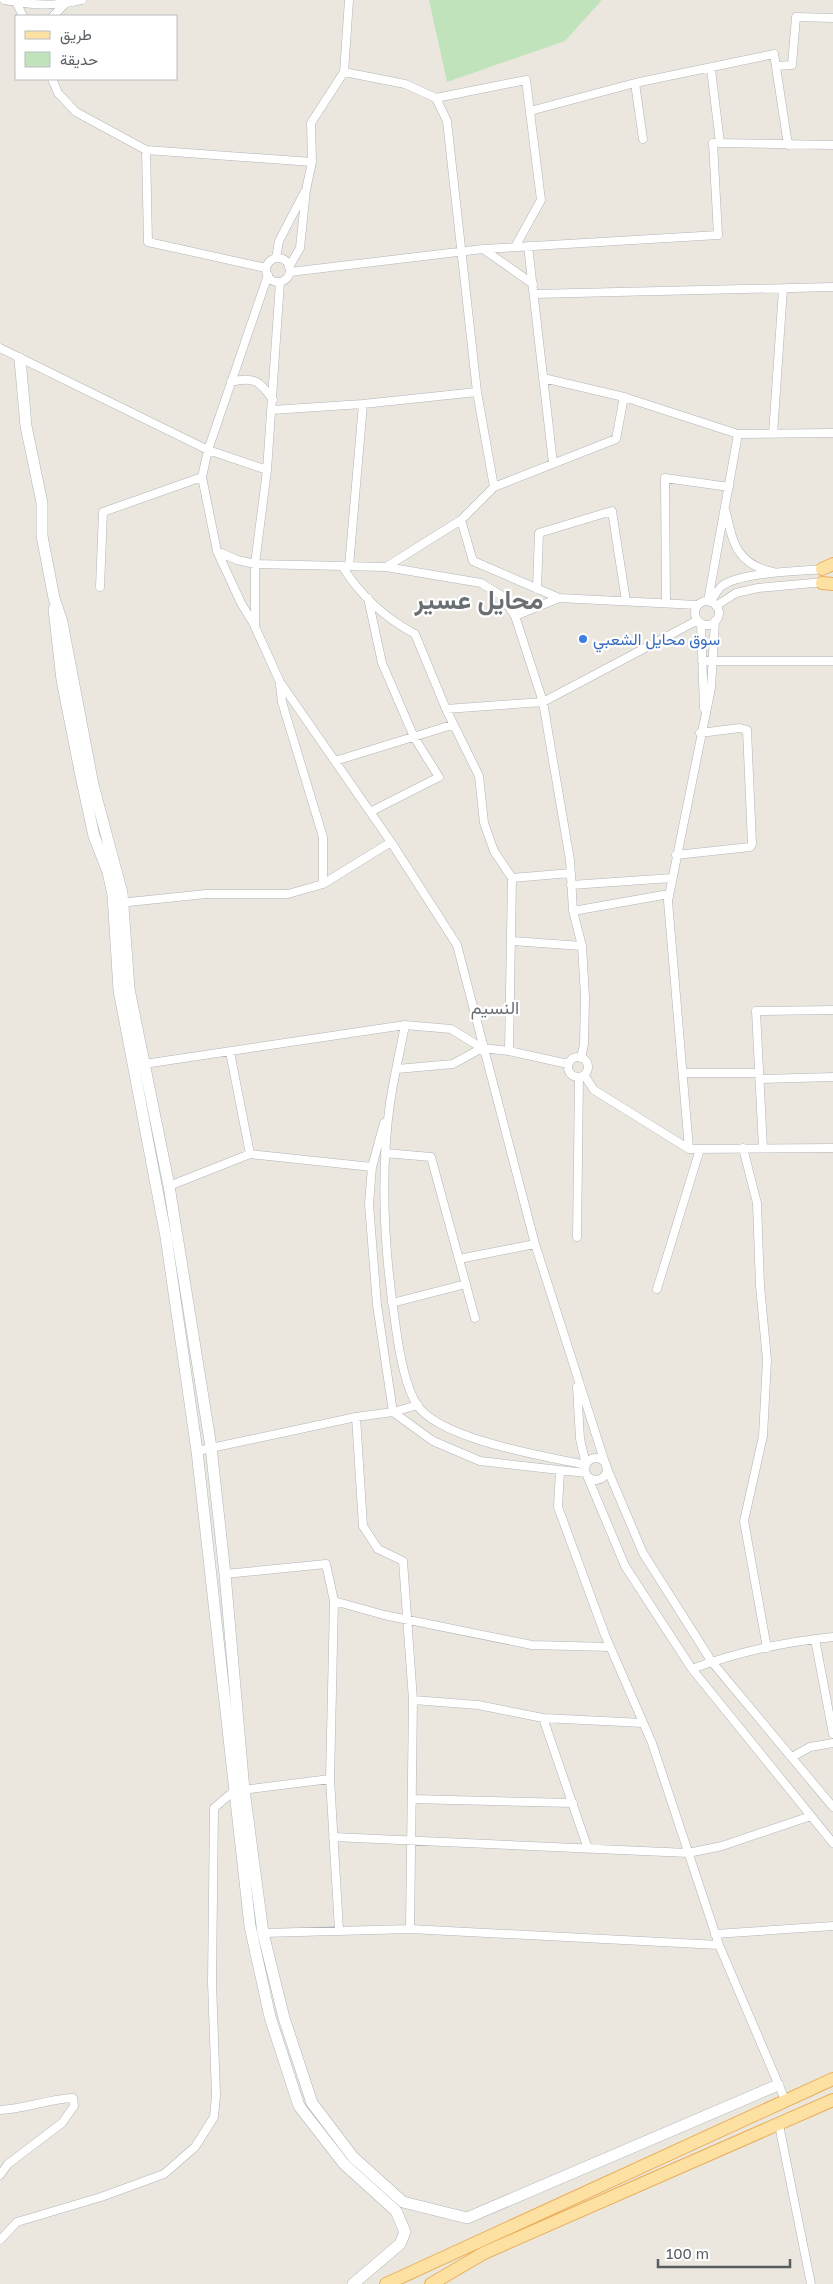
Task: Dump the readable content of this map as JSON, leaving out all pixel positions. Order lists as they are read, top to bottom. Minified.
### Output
{"districts":["محايل عسير","النسيم"],"places":["سوق محايل الشعبي"],"legend":["طريق","حديقة"],"scale_bar":"100 m"}
